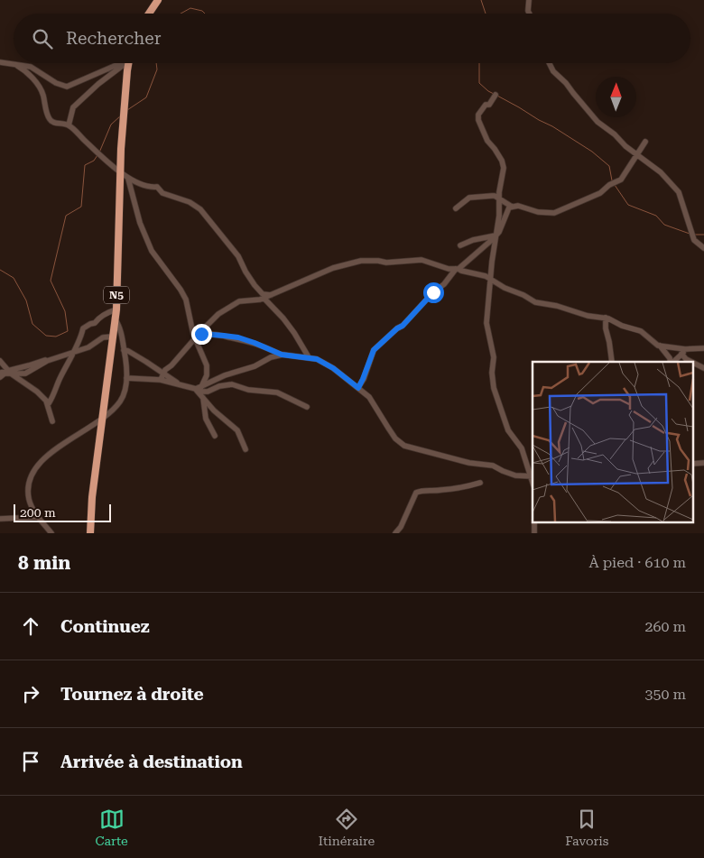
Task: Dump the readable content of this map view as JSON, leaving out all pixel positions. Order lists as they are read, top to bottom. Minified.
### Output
{"streets":{"highway":["N5"]},"scale_bar":"200 m","north":"top","page":{"search":"Rechercher","scale":"200 m","heading":["8 min","À pied · 610 m"],"list":[["Continuez","260 m"],["Tournez à droite","350 m"],"Arrivée à destination"],"nav":["Carte","Itinéraire","Favoris"]}}
